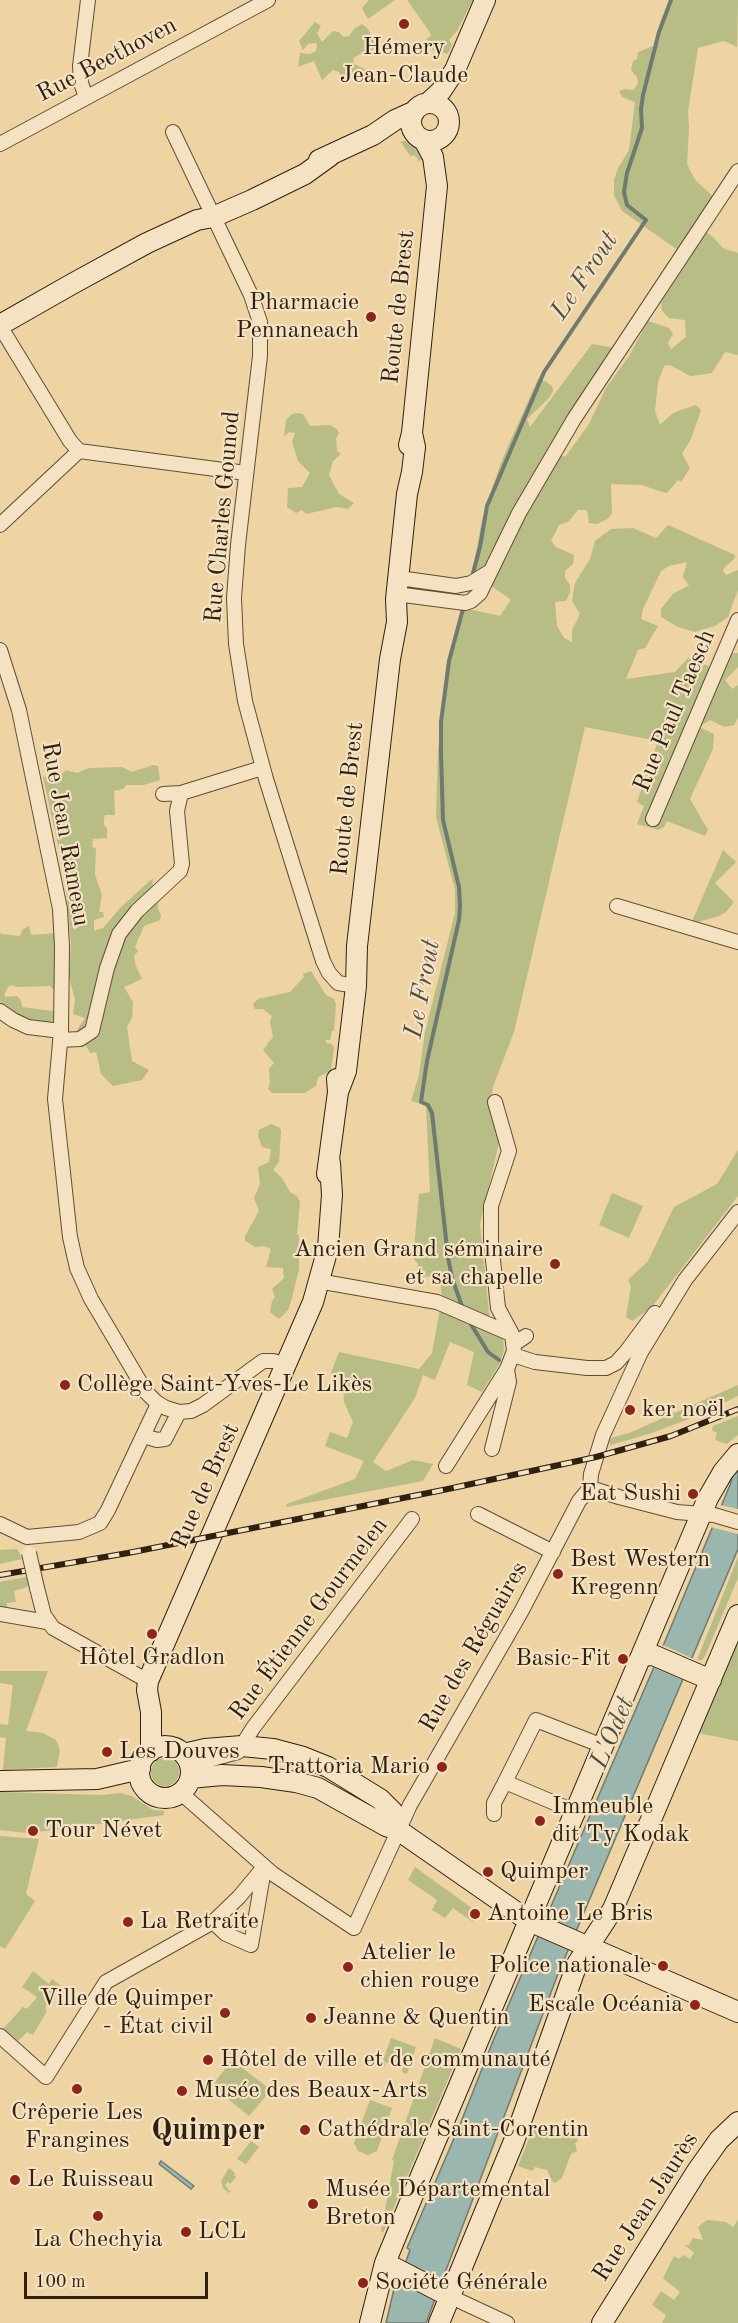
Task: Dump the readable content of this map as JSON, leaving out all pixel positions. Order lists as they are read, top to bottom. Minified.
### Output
{"streets":{"main road":["Route de Brest","Rue de Brest","Rue Jean Jaurès"],"street":["Rue Beethoven","Rue Charles Gounod","Rue Paul Taesch","Rue Jean Rameau","Rue Étienne Gourmelen","Rue des Réguaires"]},"crossings":[["Route de Brest","Rue Charles Gounod"],["Route de Brest","Rue de Brest"]],"districts":["Quimper"],"water":["Le Frout","L'Odet"],"places":["Hémery Jean-Claude","Pharmacie Pennaneach","Ancien Grand séminaire et sa chapelle","Collège Saint-Yves-Le Likès","ker noël","Eat Sushi","Best Western Kregenn","Hôtel Gradlon","Basic-Fit","Les Douves","Trattoria Mario","Immeuble dit Ty Kodak","Tour Névet","Quimper","Antoine Le Bris","La Retraite","Police nationale","Atelier le chien rouge","Escale Océania","Ville de Quimper - État civil","Jeanne & Quentin","Hôtel de ville et de communauté","Crêperie Les Frangines","Musée des Beaux-Arts","Cathédrale Saint-Corentin","Le Ruisseau","Musée Départemental Breton","La Chechyia","LCL","Société Générale"],"scale_bar":"100 m"}
